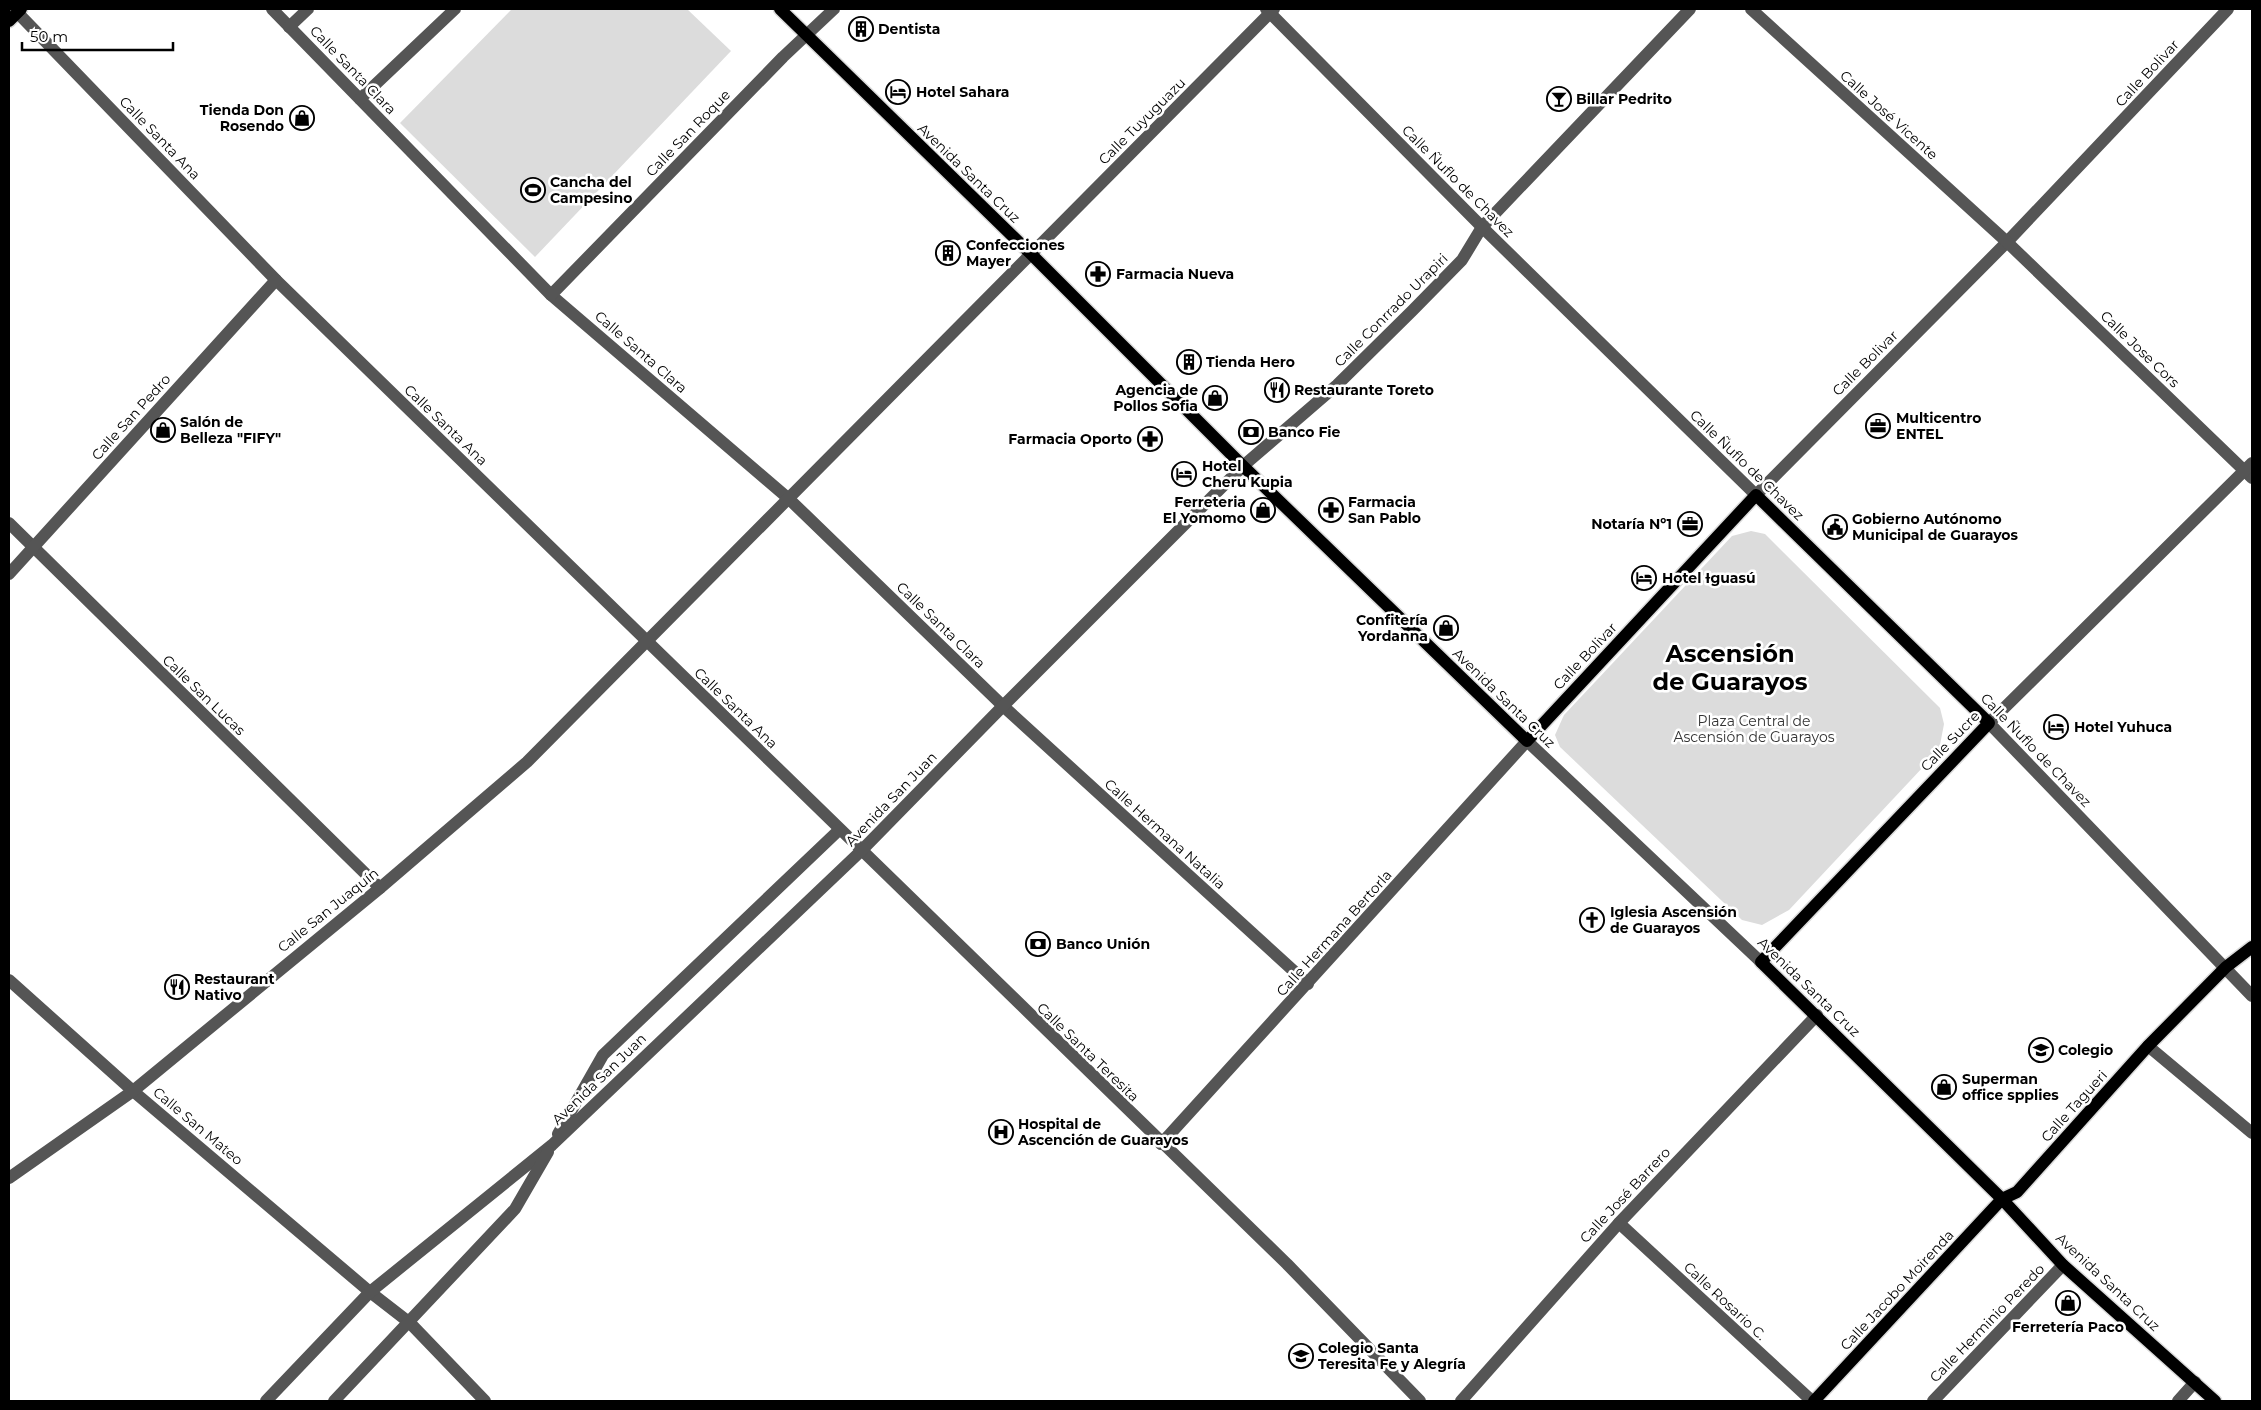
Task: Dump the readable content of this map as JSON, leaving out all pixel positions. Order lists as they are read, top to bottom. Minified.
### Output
{"streets":{"main road":["Calle Bolivar","Avenida Santa Cruz","Calle Ñuflo de Chavez","Calle Sucre","Calle Tagueri","Calle Jacobo Moirenda"],"street":["Calle Santa Clara","Calle José Vicente","Calle Tuyuguazu","Calle San Roque","Calle Santa Ana","Calle Conrrado Urapiri","Calle Jose Cors","Calle San Pedro","Calle San Lucas","Avenida San Juan","Calle Hermana Natalia","Calle San Juaquín","Calle Hermana Bertorla","Calle Santa Teresita","Calle San Mateo","Calle José Barrero","Calle Rosario C.","Calle Herminio Peredo"]},"crossings":[["Calle Santa Clara","Calle Tuyuguazu"],["Calle Santa Clara","Calle San Roque"],["Calle Santa Clara","Avenida San Juan"],["Calle Santa Clara","Calle Hermana Natalia"],["Calle Santa Clara","Calle San Juaquín"],["Calle Bolivar","Calle José Vicente"],["Calle Bolivar","Avenida Santa Cruz"],["Calle Bolivar","Calle Ñuflo de Chavez"],["Calle Bolivar","Calle Jose Cors"],["Calle Bolivar","Calle Hermana Bertorla"],["Calle José Vicente","Calle Jose Cors"],["Calle Tuyuguazu","Avenida Santa Cruz"],["Calle Tuyuguazu","Calle Ñuflo de Chavez"],["Calle Tuyuguazu","Calle San Juaquín"],["Calle San Roque","Avenida Santa Cruz"],["Calle Santa Ana","Calle San Pedro"],["Calle Santa Ana","Avenida San Juan"],["Calle Santa Ana","Calle San Juaquín"],["Calle Santa Ana","Calle Santa Teresita"],["Avenida Santa Cruz","Calle Conrrado Urapiri"],["Avenida Santa Cruz","Calle Sucre"],["Avenida Santa Cruz","Avenida San Juan"],["Avenida Santa Cruz","Calle Hermana Bertorla"],["Avenida Santa Cruz","Calle Tagueri"],["Avenida Santa Cruz","Calle José Barrero"],["Avenida Santa Cruz","Calle Jacobo Moirenda"],["Avenida Santa Cruz","Calle Herminio Peredo"],["Calle Ñuflo de Chavez","Calle Conrrado Urapiri"],["Calle Ñuflo de Chavez","Calle Sucre"],["Calle Ñuflo de Chavez","Calle Tagueri"],["Calle Conrrado Urapiri","Avenida San Juan"],["Calle Jose Cors","Calle Sucre"],["Calle San Pedro","Calle San Lucas"],["Calle San Lucas","Calle San Juaquín"],["Avenida San Juan","Calle Hermana Natalia"],["Avenida San Juan","Calle Santa Teresita"],["Avenida San Juan","Calle San Mateo"],["Calle Hermana Natalia","Calle Hermana Bertorla"],["Calle San Juaquín","Calle San Mateo"],["Calle Hermana Bertorla","Calle Santa Teresita"],["Calle Tagueri","Calle Jacobo Moirenda"],["Calle José Barrero","Calle Rosario C."],["Calle Jacobo Moirenda","Calle Rosario C."]],"districts":["Ascensión de Guarayos"],"parks":["Plaza Central de Ascensión de Guarayos"],"places":{"building":["Dentista","Confecciones Mayer","Tienda Hero"],"hotel":["Hotel Sahara","Hotel Cheru Kupia","Hotel Ɨguasú","Hotel Yuhuca"],"bar":["Billar Pedrito"],"shop":["Tienda Don Rosendo","Agencia de Pollos Sofia","Salón de Belleza \"FIFY\"","Ferreteria El Yomomo","Confitería Yordanna","Superman office spplies","Ferretería Paco"],"sports":["Cancha del Campesino"],"pharmacy":["Farmacia Nueva","Farmacia Oporto","Farmacia San Pablo"],"restaurant":["Restaurante Toreto","Restaurant Nativo"],"office":["Multicentro ENTEL","Notaría Nº1"],"bank":["Banco Fie","Banco Unión"],"public building":["Gobierno Autónomo Municipal de Guarayos"],"church":["Iglesia Ascensión de Guarayos"],"school or university":["Colegio","Colegio Santa Teresita Fe y Alegría"],"hospital":["Hospital de Ascención de Guarayos"]},"scale_bar":"50 m"}
